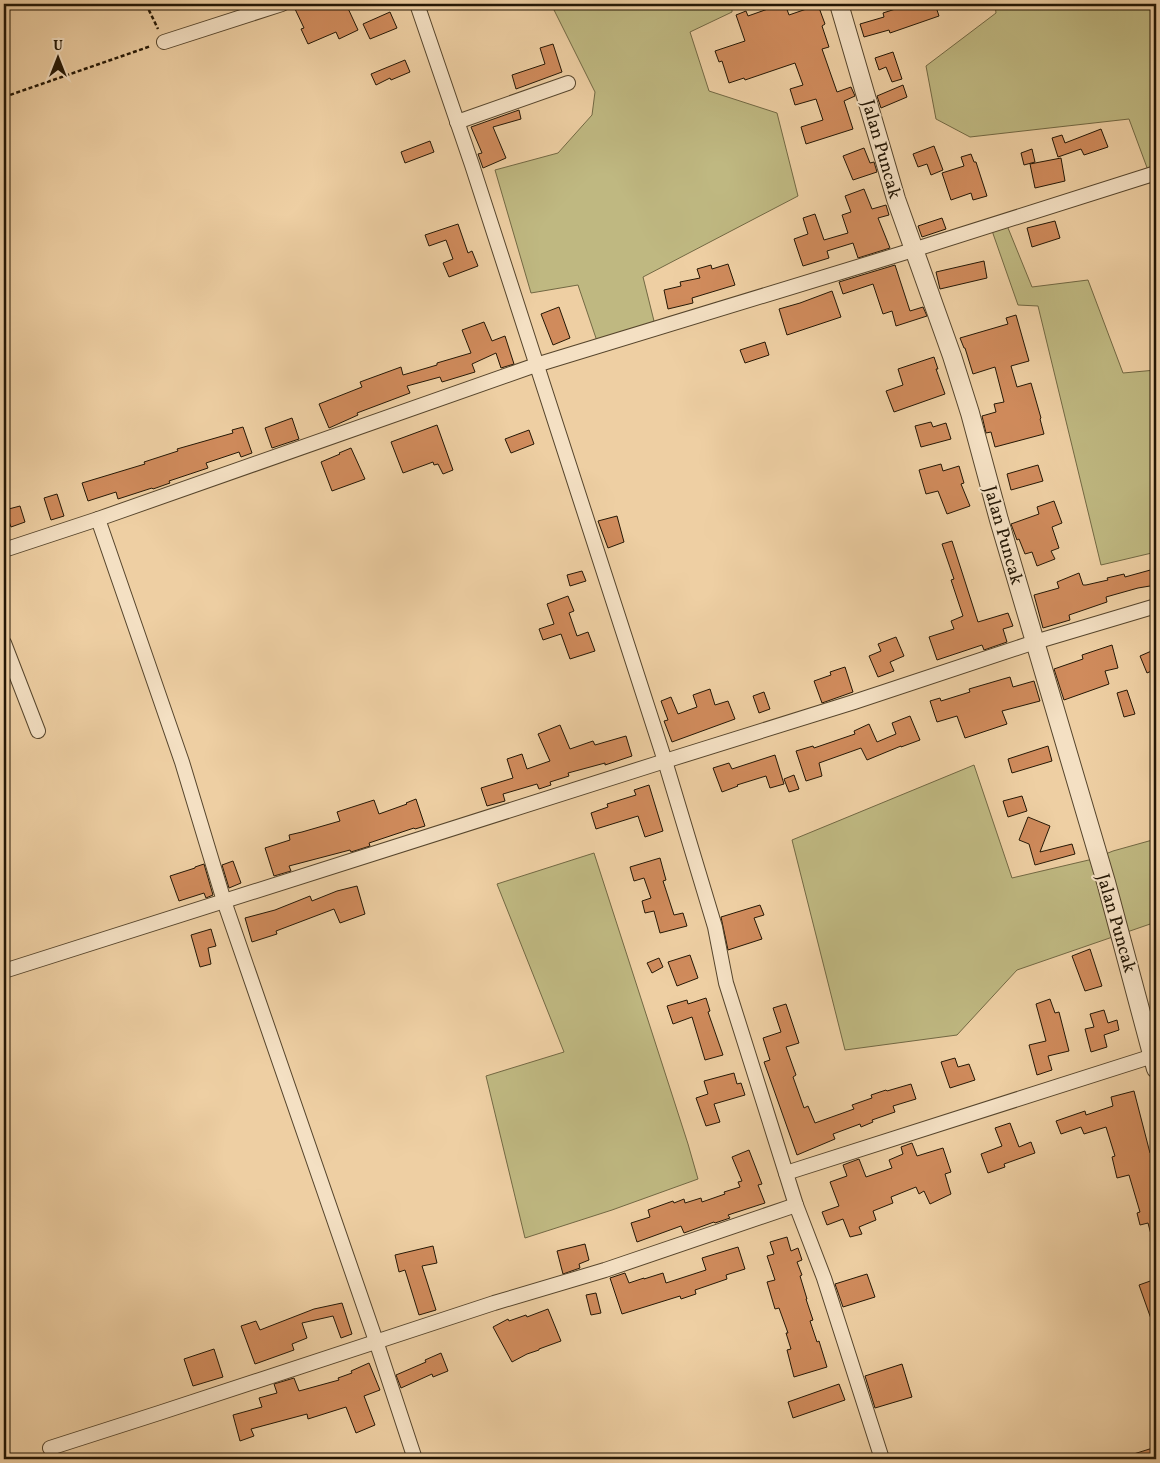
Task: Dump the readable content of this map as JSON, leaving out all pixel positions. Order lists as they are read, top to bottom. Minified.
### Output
{"streets":{"street":["Jalan Puncak"]},"north":"top"}
